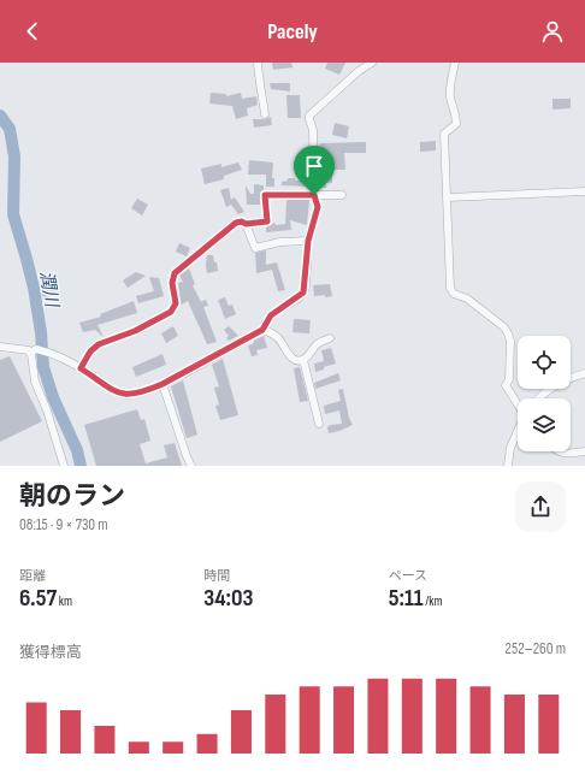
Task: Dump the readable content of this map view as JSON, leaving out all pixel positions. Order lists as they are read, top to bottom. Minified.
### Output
{"water":["潤川"],"page":{"header":"Pacely","heading":["朝のラン","08:15 · 9 × 730 m"],"stats":[["距離","6.57 km"],["時間","34:03"],["ペース","5:11 /km"]],"chart":["獲得標高","252–260 m"]}}
